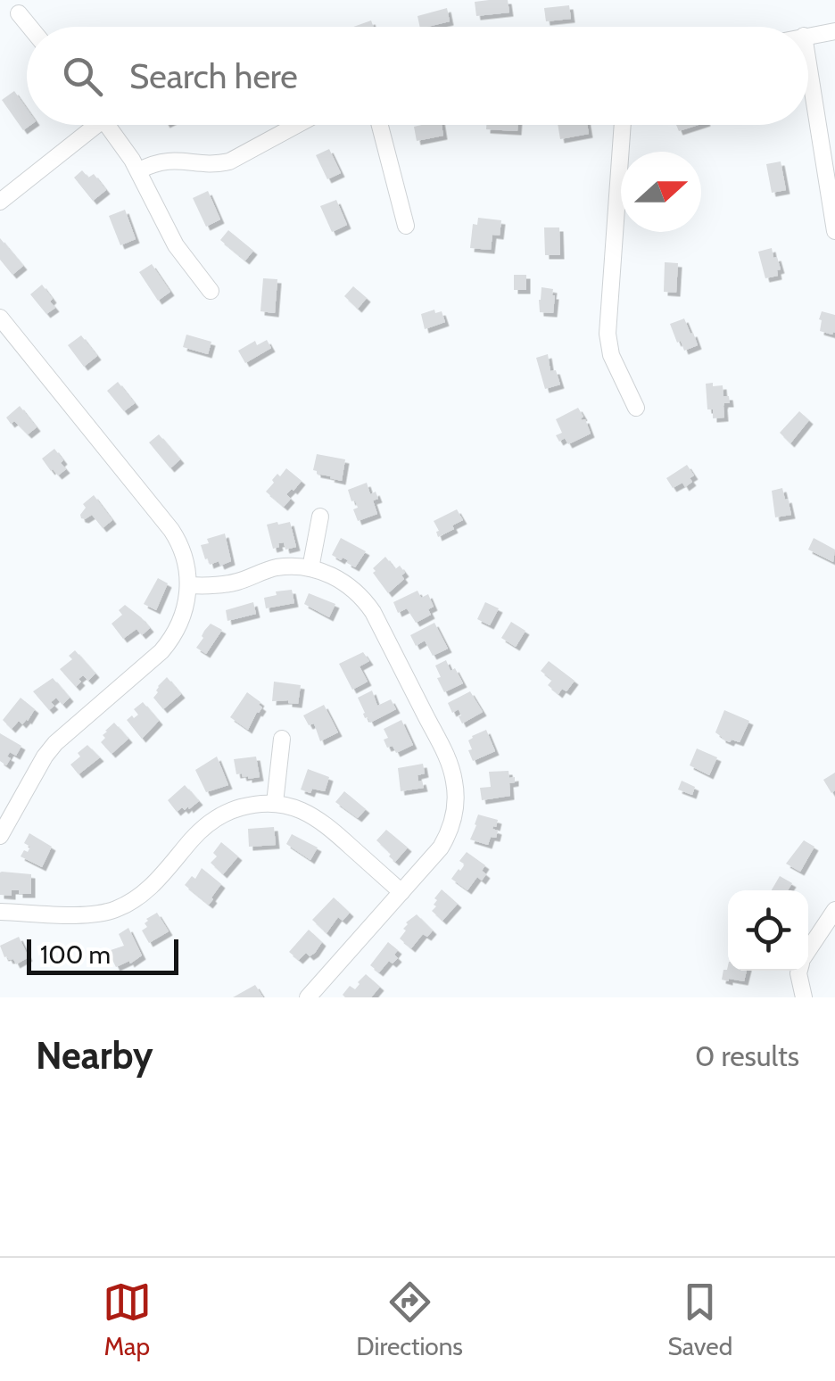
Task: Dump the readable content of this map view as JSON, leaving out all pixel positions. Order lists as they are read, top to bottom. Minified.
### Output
{"scale_bar":"100 m","north":"right","page":{"search":"Search here","scale":"100 m","heading":["Nearby","0 results"],"nav":["Map","Directions","Saved"]}}
